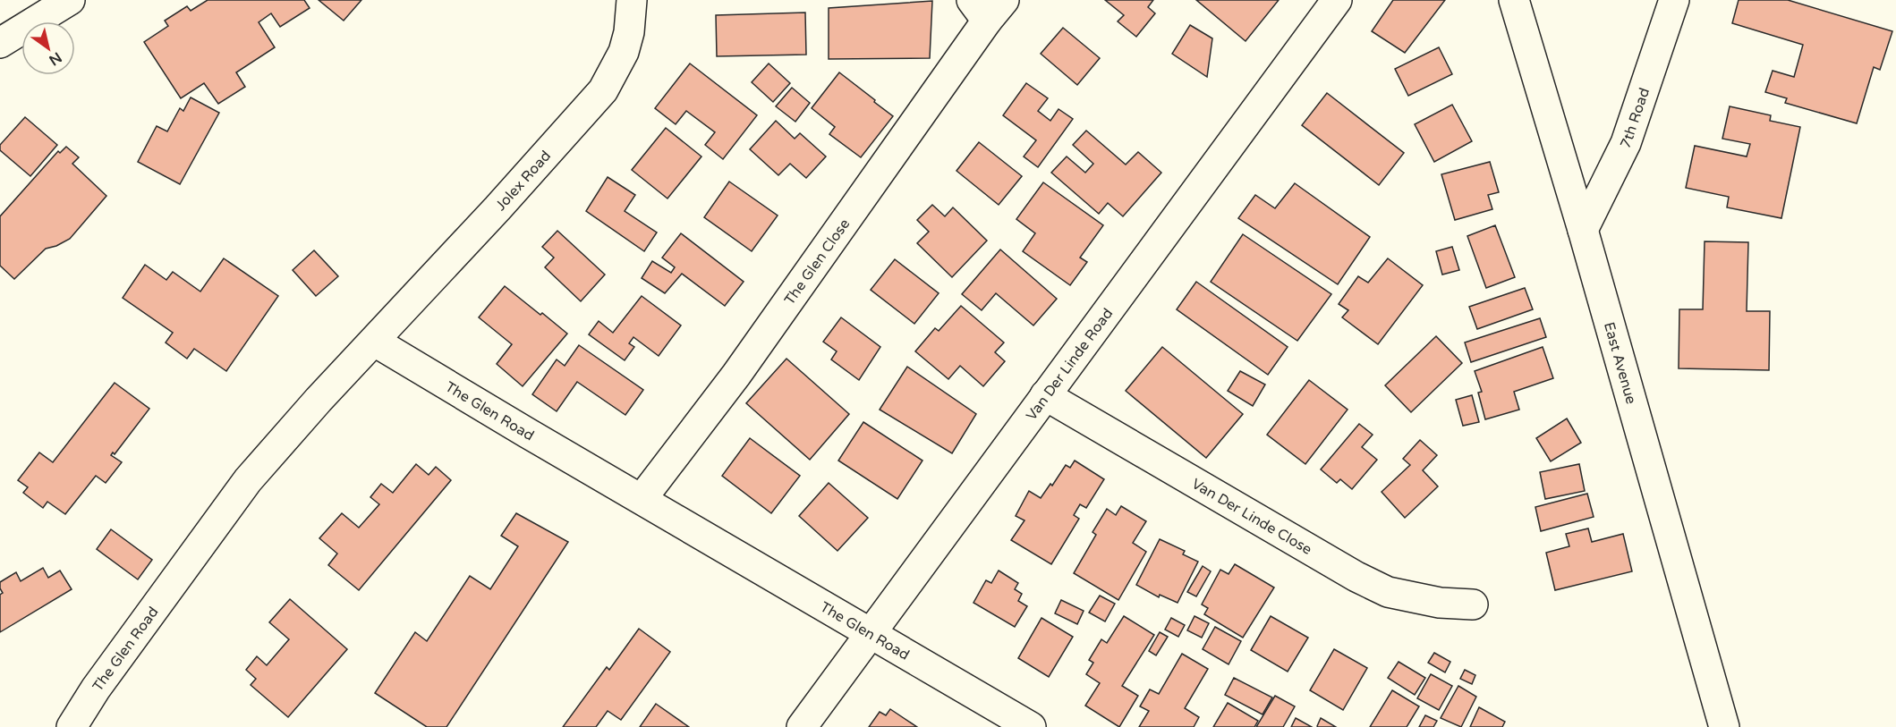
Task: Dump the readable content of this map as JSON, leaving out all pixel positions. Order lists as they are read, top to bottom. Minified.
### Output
{"streets":{"street":["7th Road","Jolex Road","The Glen Close","Van Der Linde Road","East Avenue","The Glen Road","Van Der Linde Close"]},"crossings":[["7th Road","East Avenue"],["Jolex Road","The Glen Road"],["The Glen Close","The Glen Road"],["Van Der Linde Road","The Glen Road"],["Van Der Linde Road","Van Der Linde Close"]],"north":"bottom right"}
